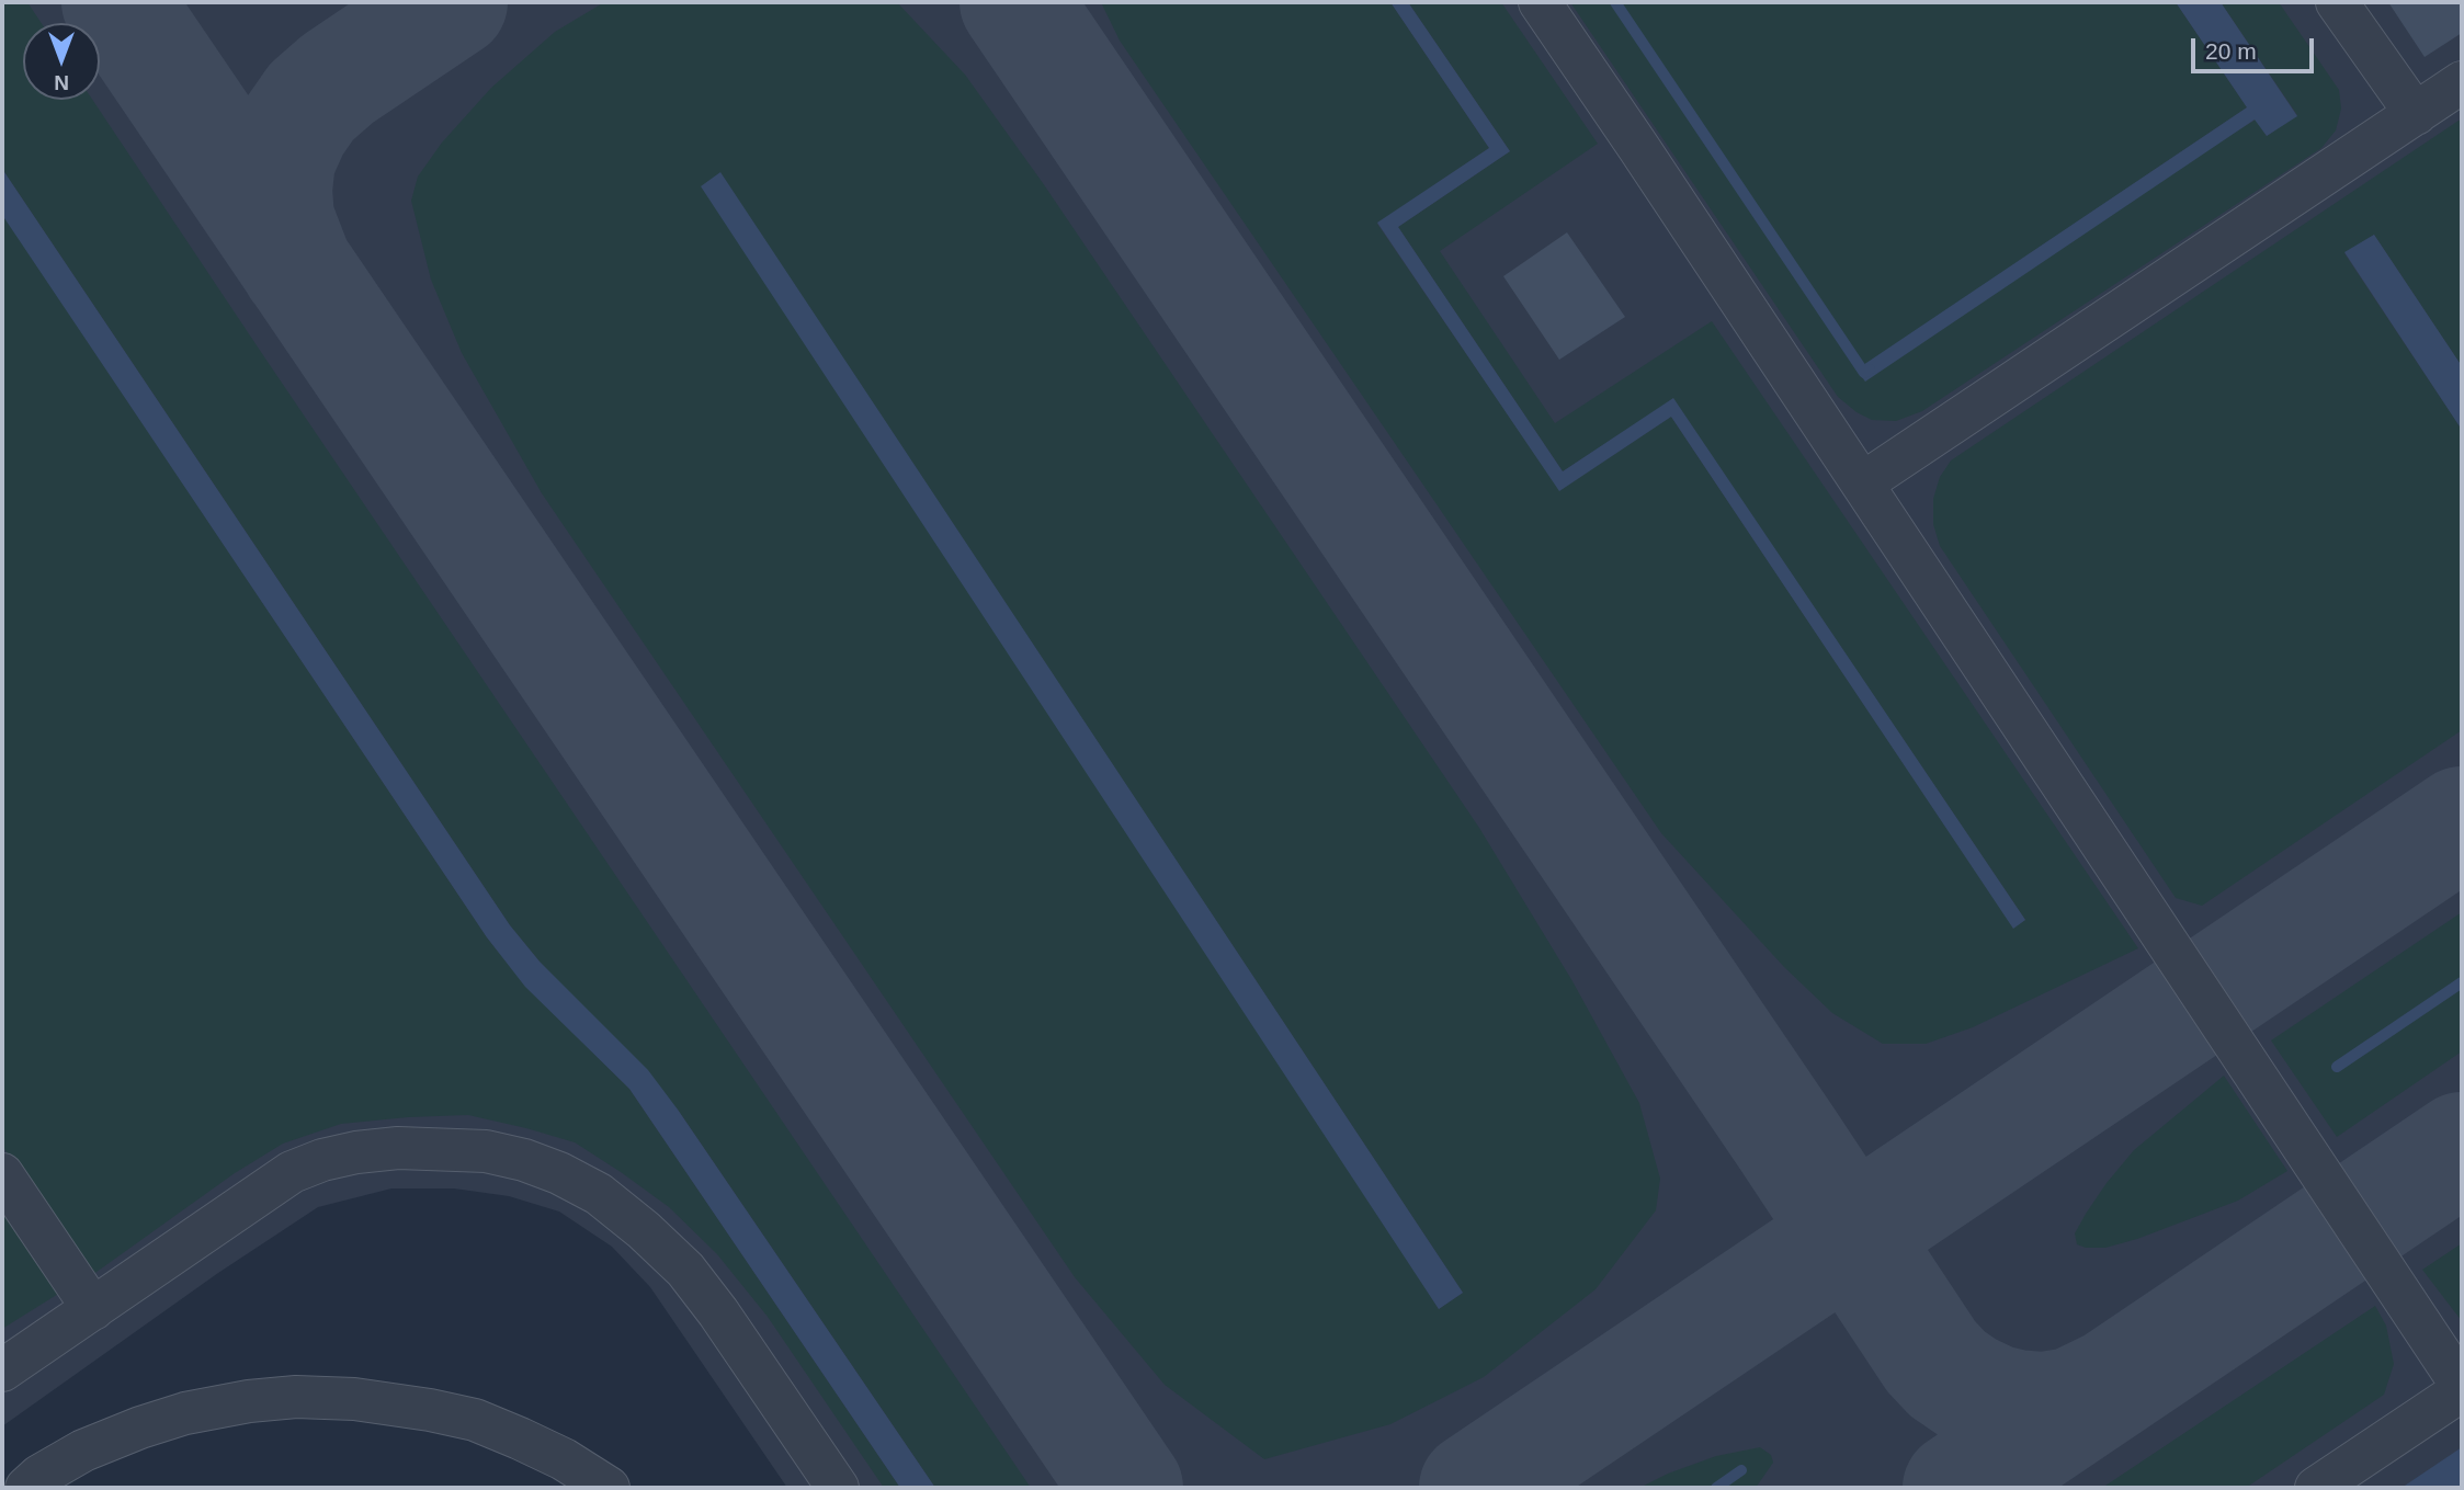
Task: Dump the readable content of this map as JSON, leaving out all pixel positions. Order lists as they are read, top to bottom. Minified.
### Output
{"scale_bar":"20 m","north":"bottom"}
